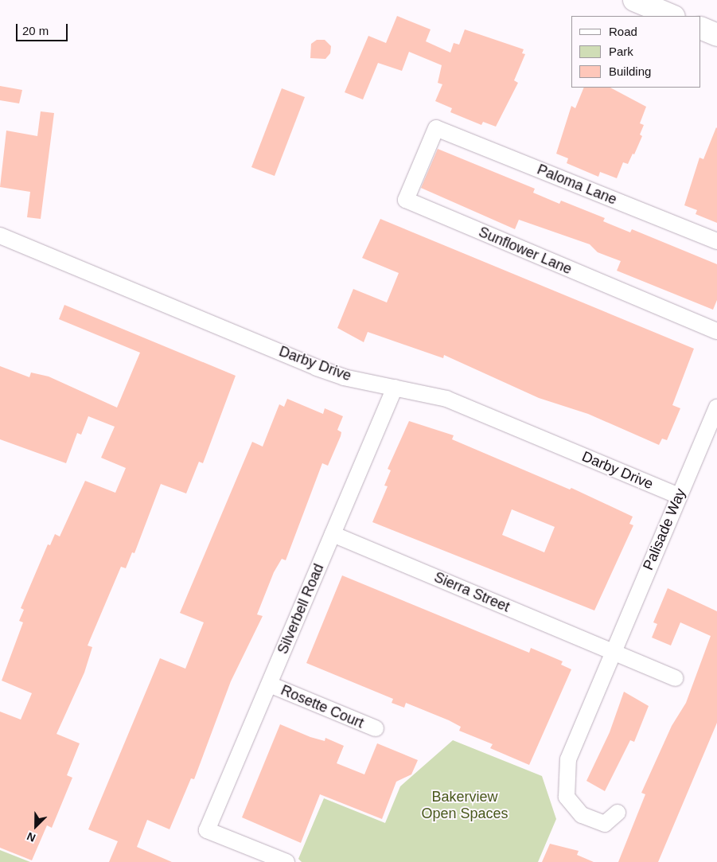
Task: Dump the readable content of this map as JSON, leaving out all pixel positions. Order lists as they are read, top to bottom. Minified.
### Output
{"streets":{"street":["Paloma Lane","Sunflower Lane","Darby Drive","Palisade Way","Sierra Street","Silverbell Road","Rosette Court"]},"crossings":[["Paloma Lane","Sunflower Lane"],["Darby Drive","Palisade Way"],["Darby Drive","Silverbell Road"],["Palisade Way","Sierra Street"],["Sierra Street","Silverbell Road"],["Silverbell Road","Rosette Court"]],"parks":["Bakerview Open Spaces"],"legend":["Road","Park","Building"],"scale_bar":"20 m","north":"bottom left"}
